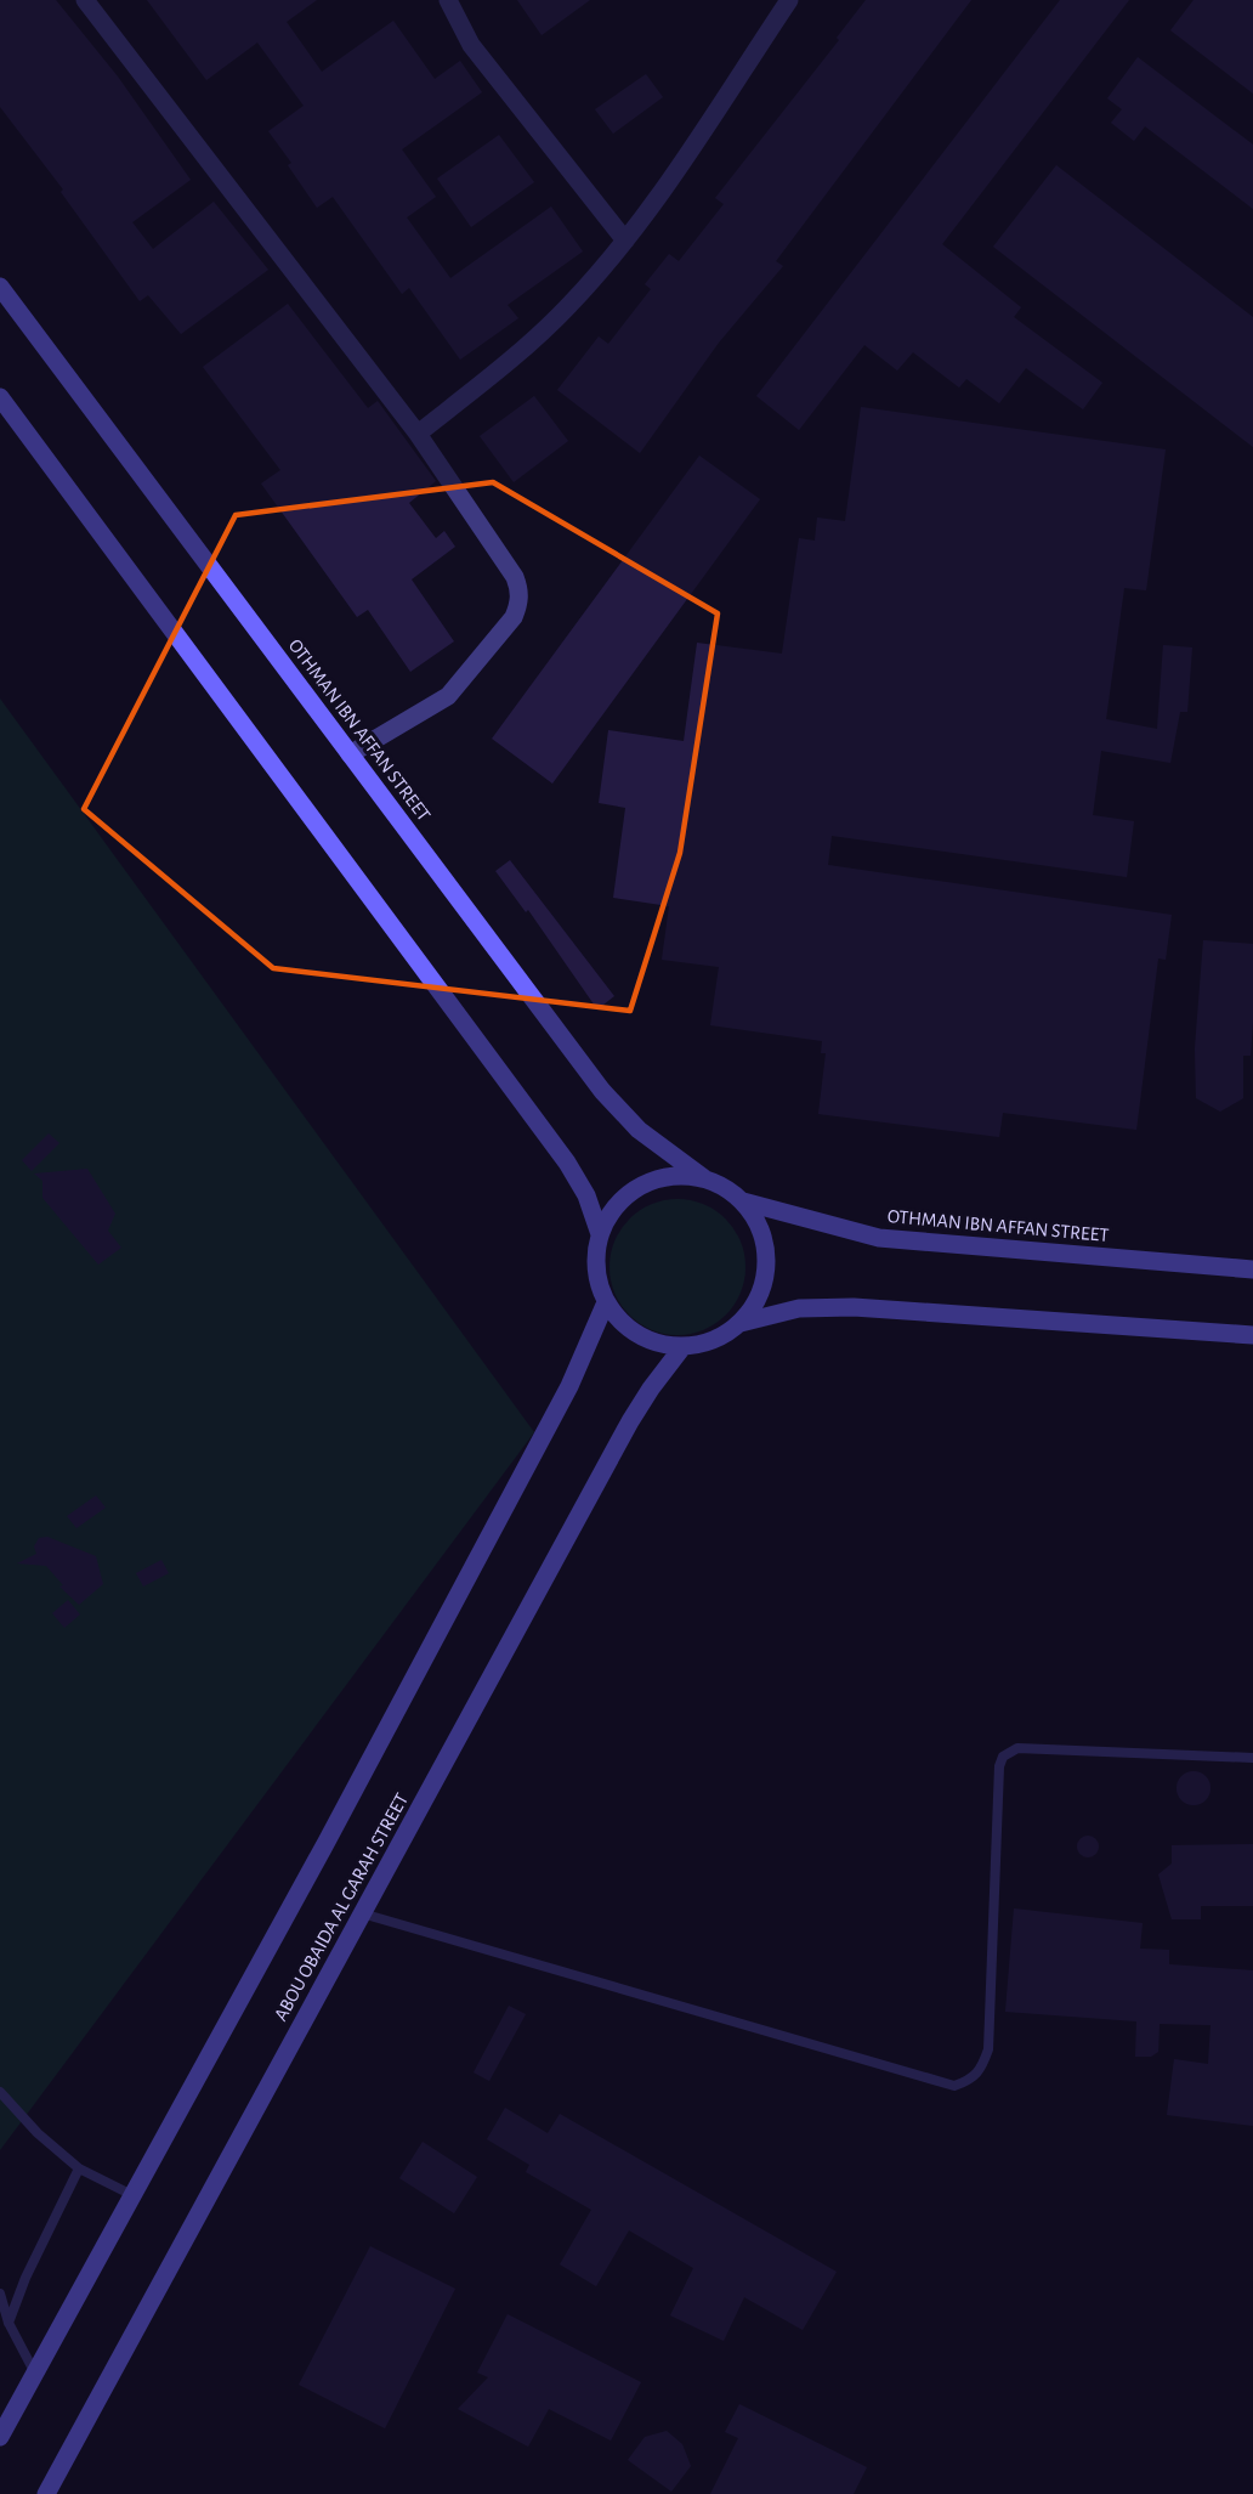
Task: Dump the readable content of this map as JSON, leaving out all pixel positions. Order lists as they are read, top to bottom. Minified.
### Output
{"streets":{"main road":["OTHMAN IBN AFFAN STREET","ABOU OBAIDA AL GARAH STREET"]},"crossings":[["OTHMAN IBN AFFAN STREET","ABOU OBAIDA AL GARAH STREET"]]}
